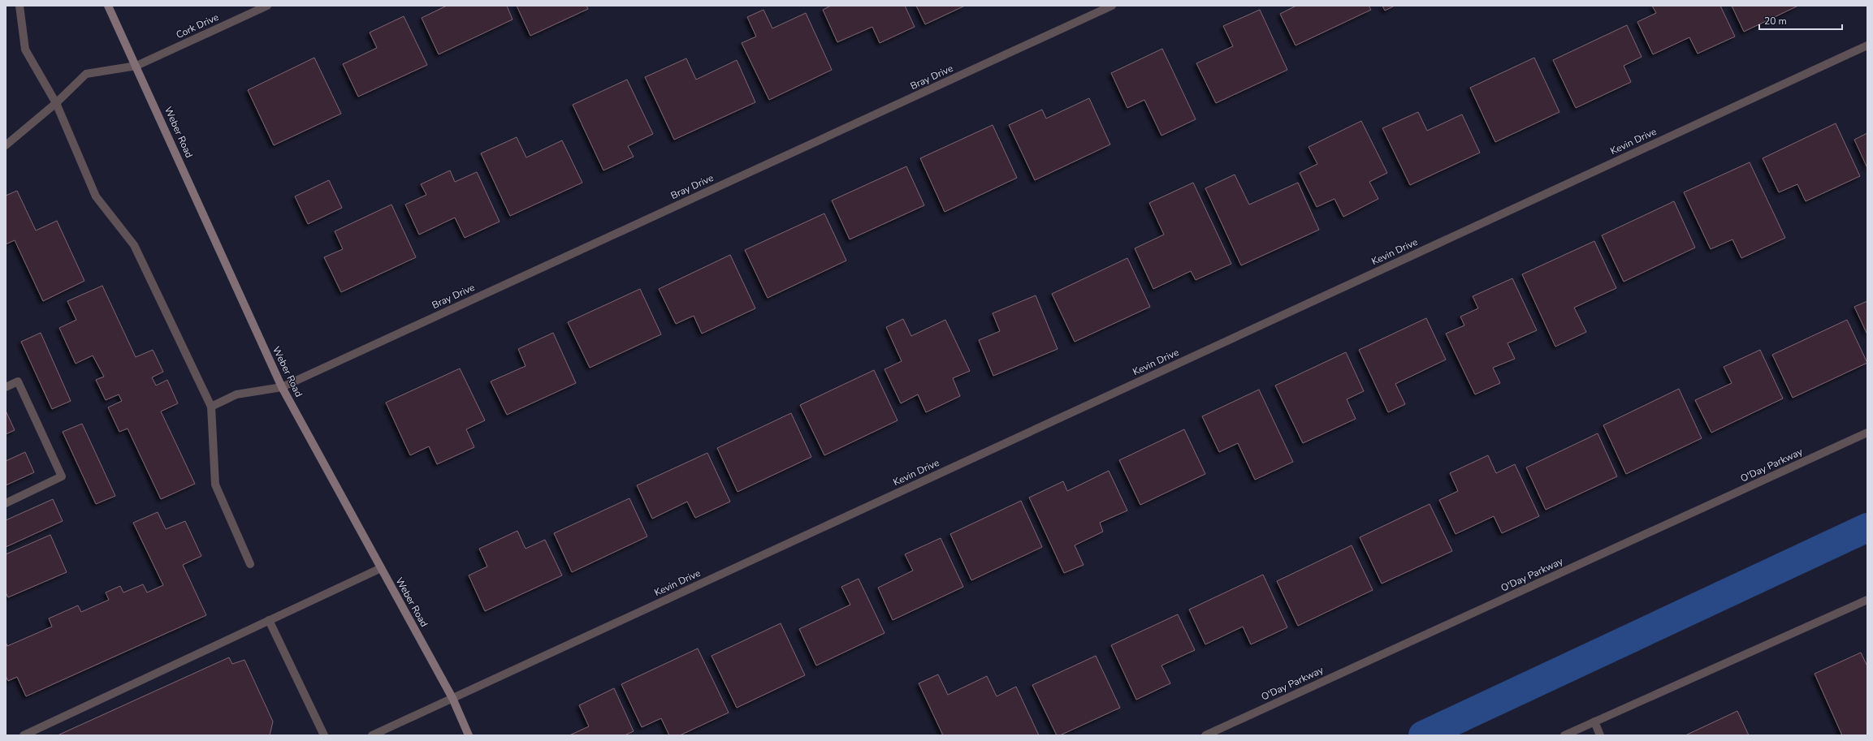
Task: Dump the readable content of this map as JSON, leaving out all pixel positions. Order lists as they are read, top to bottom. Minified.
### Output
{"streets":{"main road":["Weber Road"],"street":["Cork Drive","Bray Drive","Kevin Drive","O'Day Parkway"]},"crossings":[["Cork Drive","Weber Road"],["Bray Drive","Weber Road"],["Weber Road","Kevin Drive"]],"scale_bar":"20 m"}
